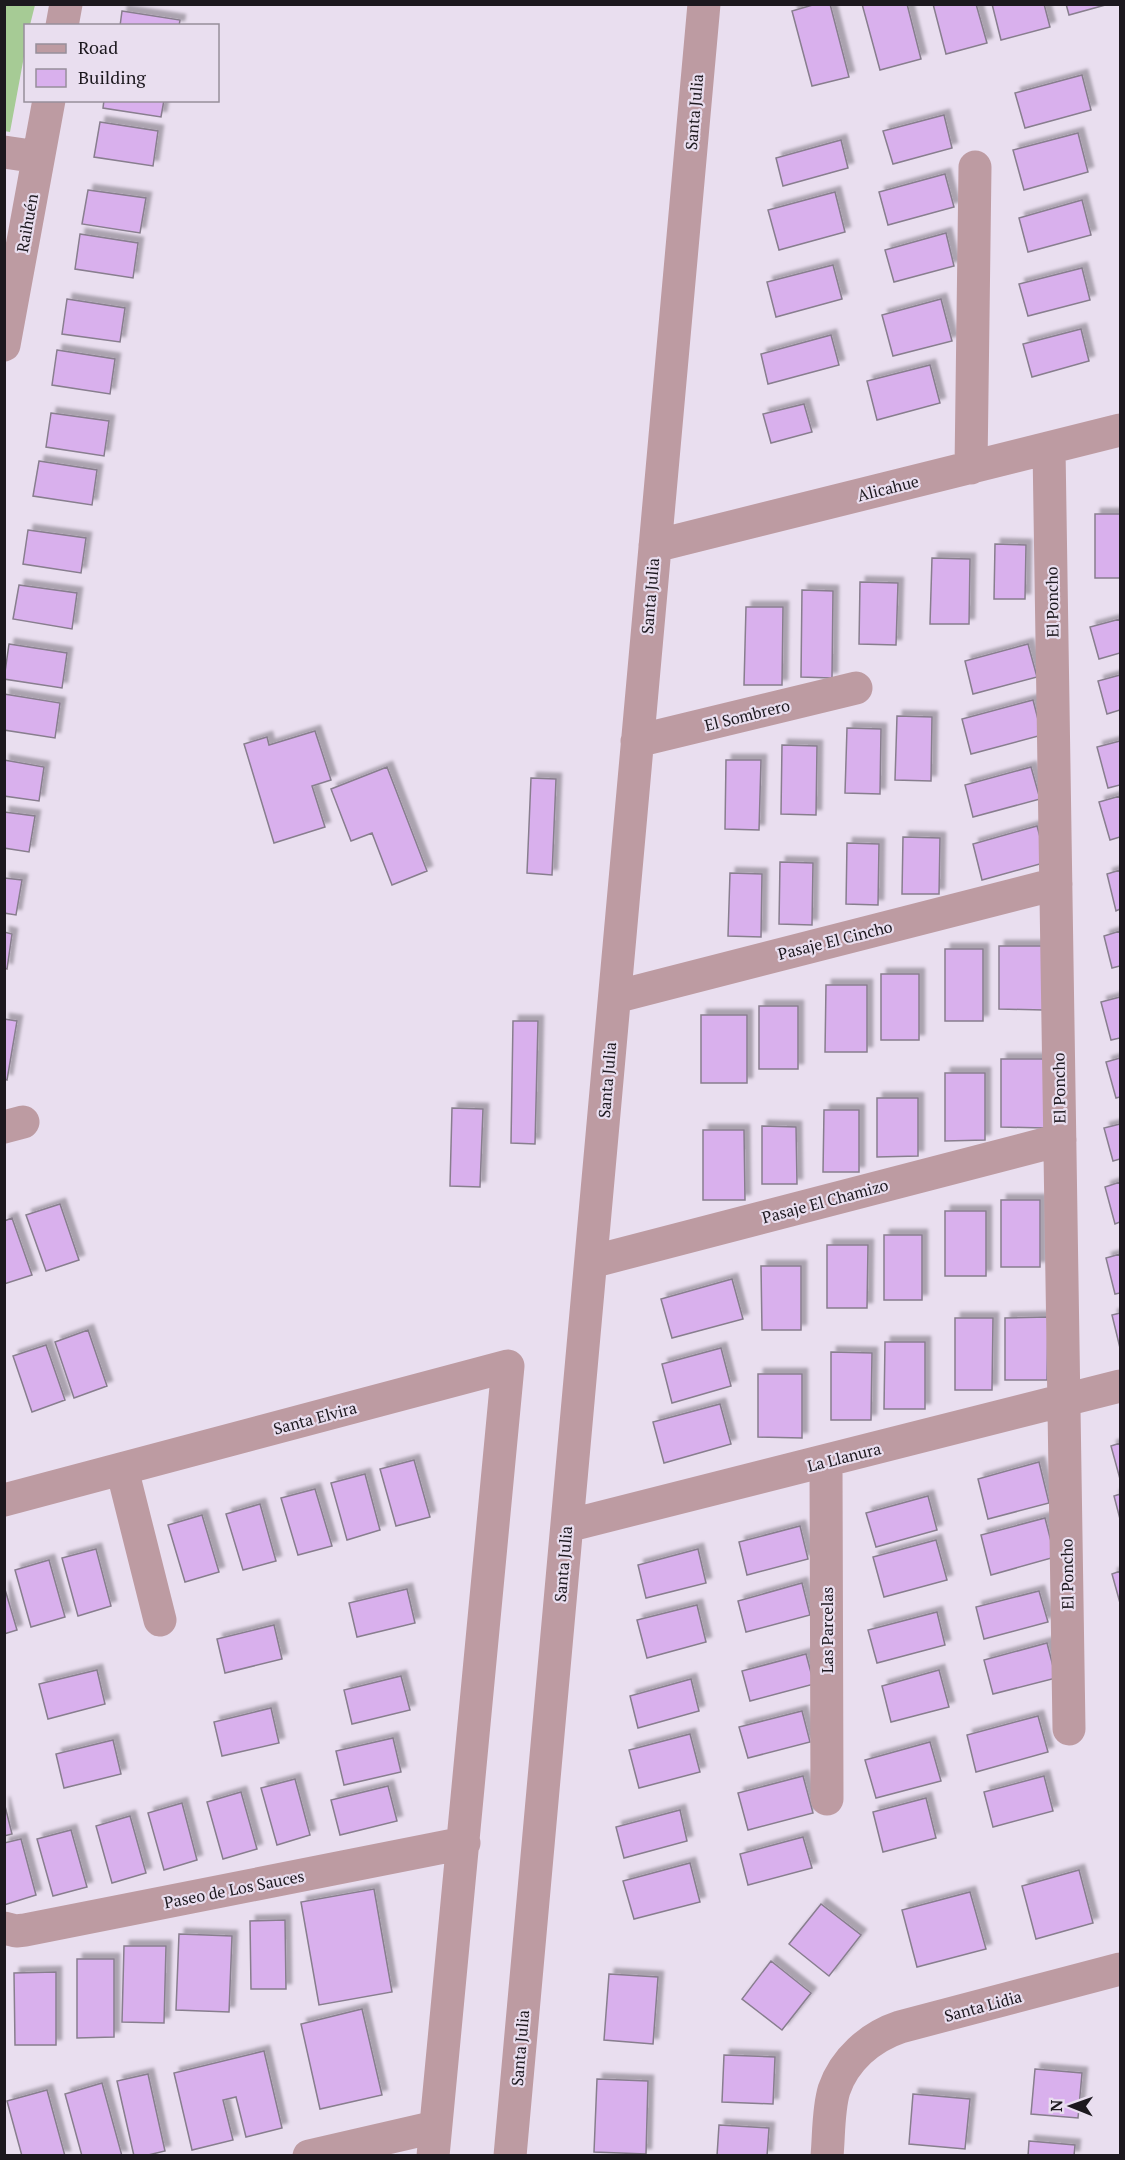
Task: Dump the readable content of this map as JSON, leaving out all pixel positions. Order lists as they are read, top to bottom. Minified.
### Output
{"streets":{"street":["Santa Julia","Raihuén","Alicahue","El Poncho","El Sombrero","Pasaje El Cincho","Pasaje El Chamizo","Santa Elvira","La Llanura","Las Parcelas","Paseo de Los Sauces","Santa Lidia"]},"crossings":[["Santa Julia","Alicahue"],["Santa Julia","El Sombrero"],["Santa Julia","Pasaje El Cincho"],["Santa Julia","Pasaje El Chamizo"],["Santa Julia","La Llanura"],["Alicahue","El Poncho"],["El Poncho","Pasaje El Cincho"],["El Poncho","Pasaje El Chamizo"],["El Poncho","La Llanura"],["Santa Elvira","Paseo de Los Sauces"],["La Llanura","Las Parcelas"]],"legend":["Road","Building"],"north":"left"}
